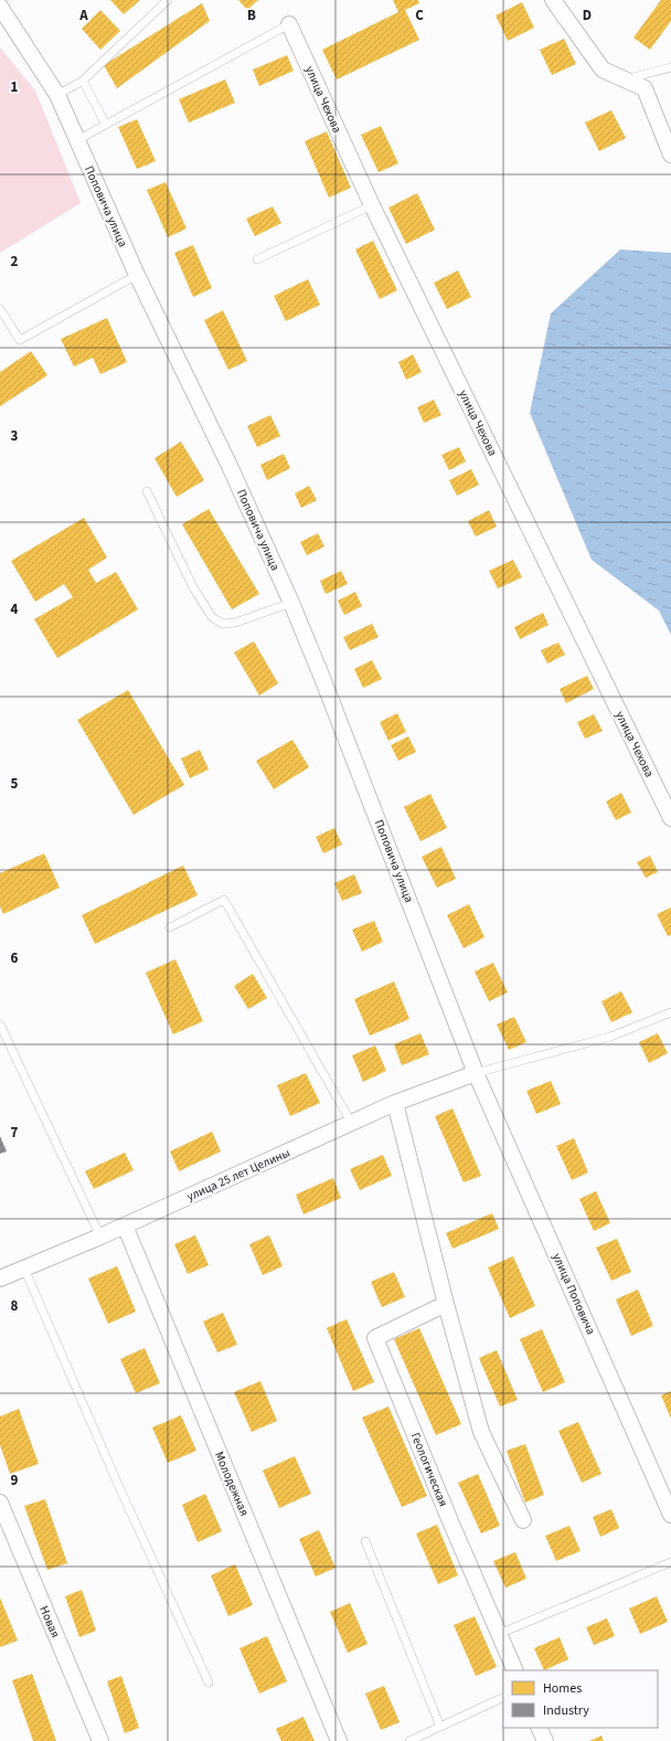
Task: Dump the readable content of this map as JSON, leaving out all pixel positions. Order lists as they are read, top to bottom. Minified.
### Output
{"streets":{"street":["улица Чехова","Поповича улица","улица 25 лет Целины","улица Поповича","Геологическая","Молодежная","Новая"]},"crossings":[["Поповича улица","улица 25 лет Целины"],["Поповича улица","улица Поповича"],["улица 25 лет Целины","улица Поповича"],["улица 25 лет Целины","Молодежная"]],"legend":["Homes","Industry"],"grid":{"columns":["A","B","C","D"],"rows":["1","2","3","4","5","6","7","8","9"]}}
